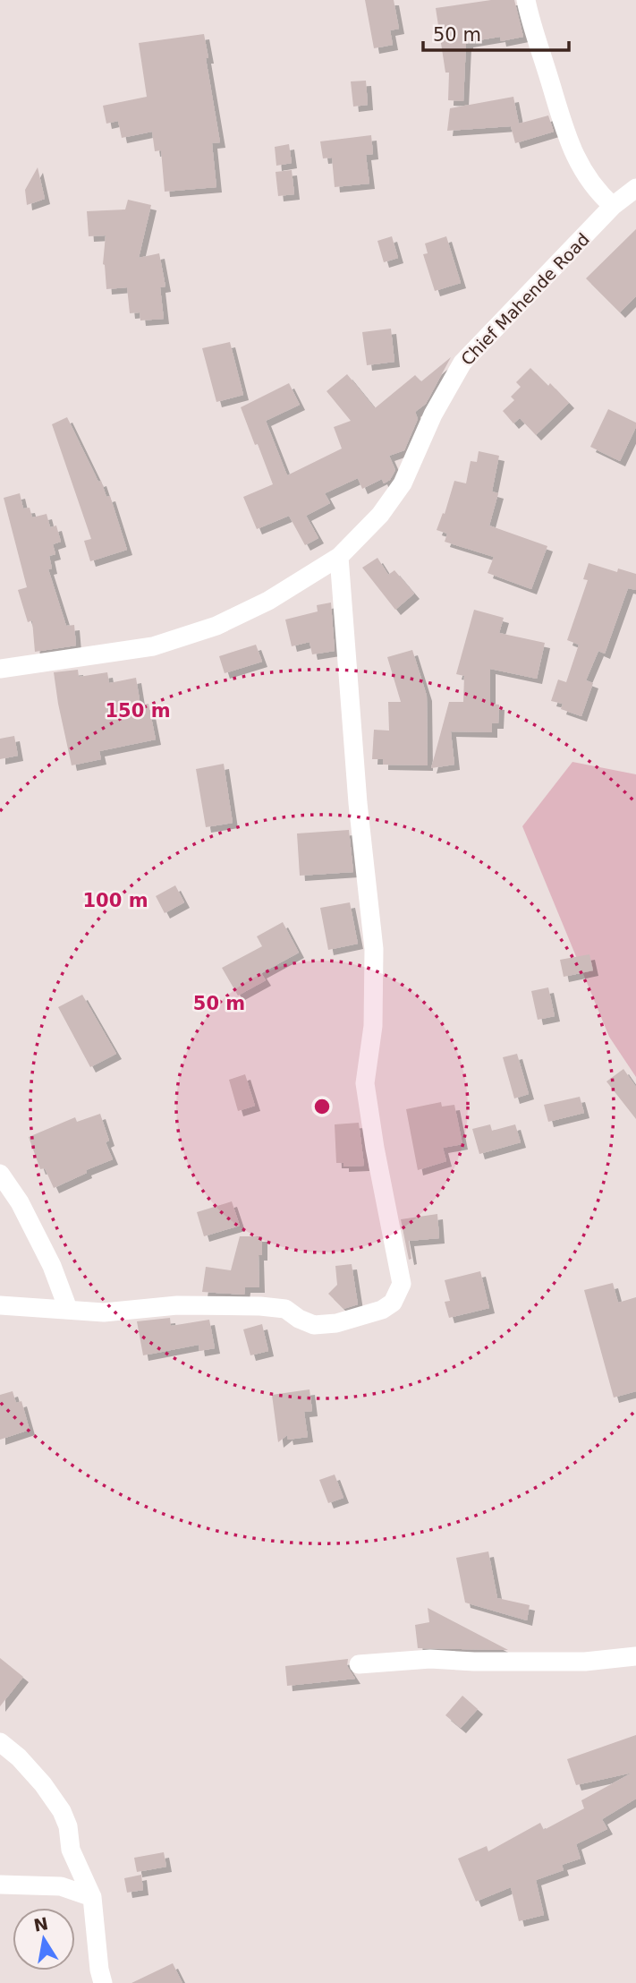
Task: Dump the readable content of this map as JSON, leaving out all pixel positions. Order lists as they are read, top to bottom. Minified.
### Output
{"streets":{"street":["Chief Mahende Road"]},"scale_bar":"50 m","north":"top","rings":["150 m","100 m","50 m"]}
